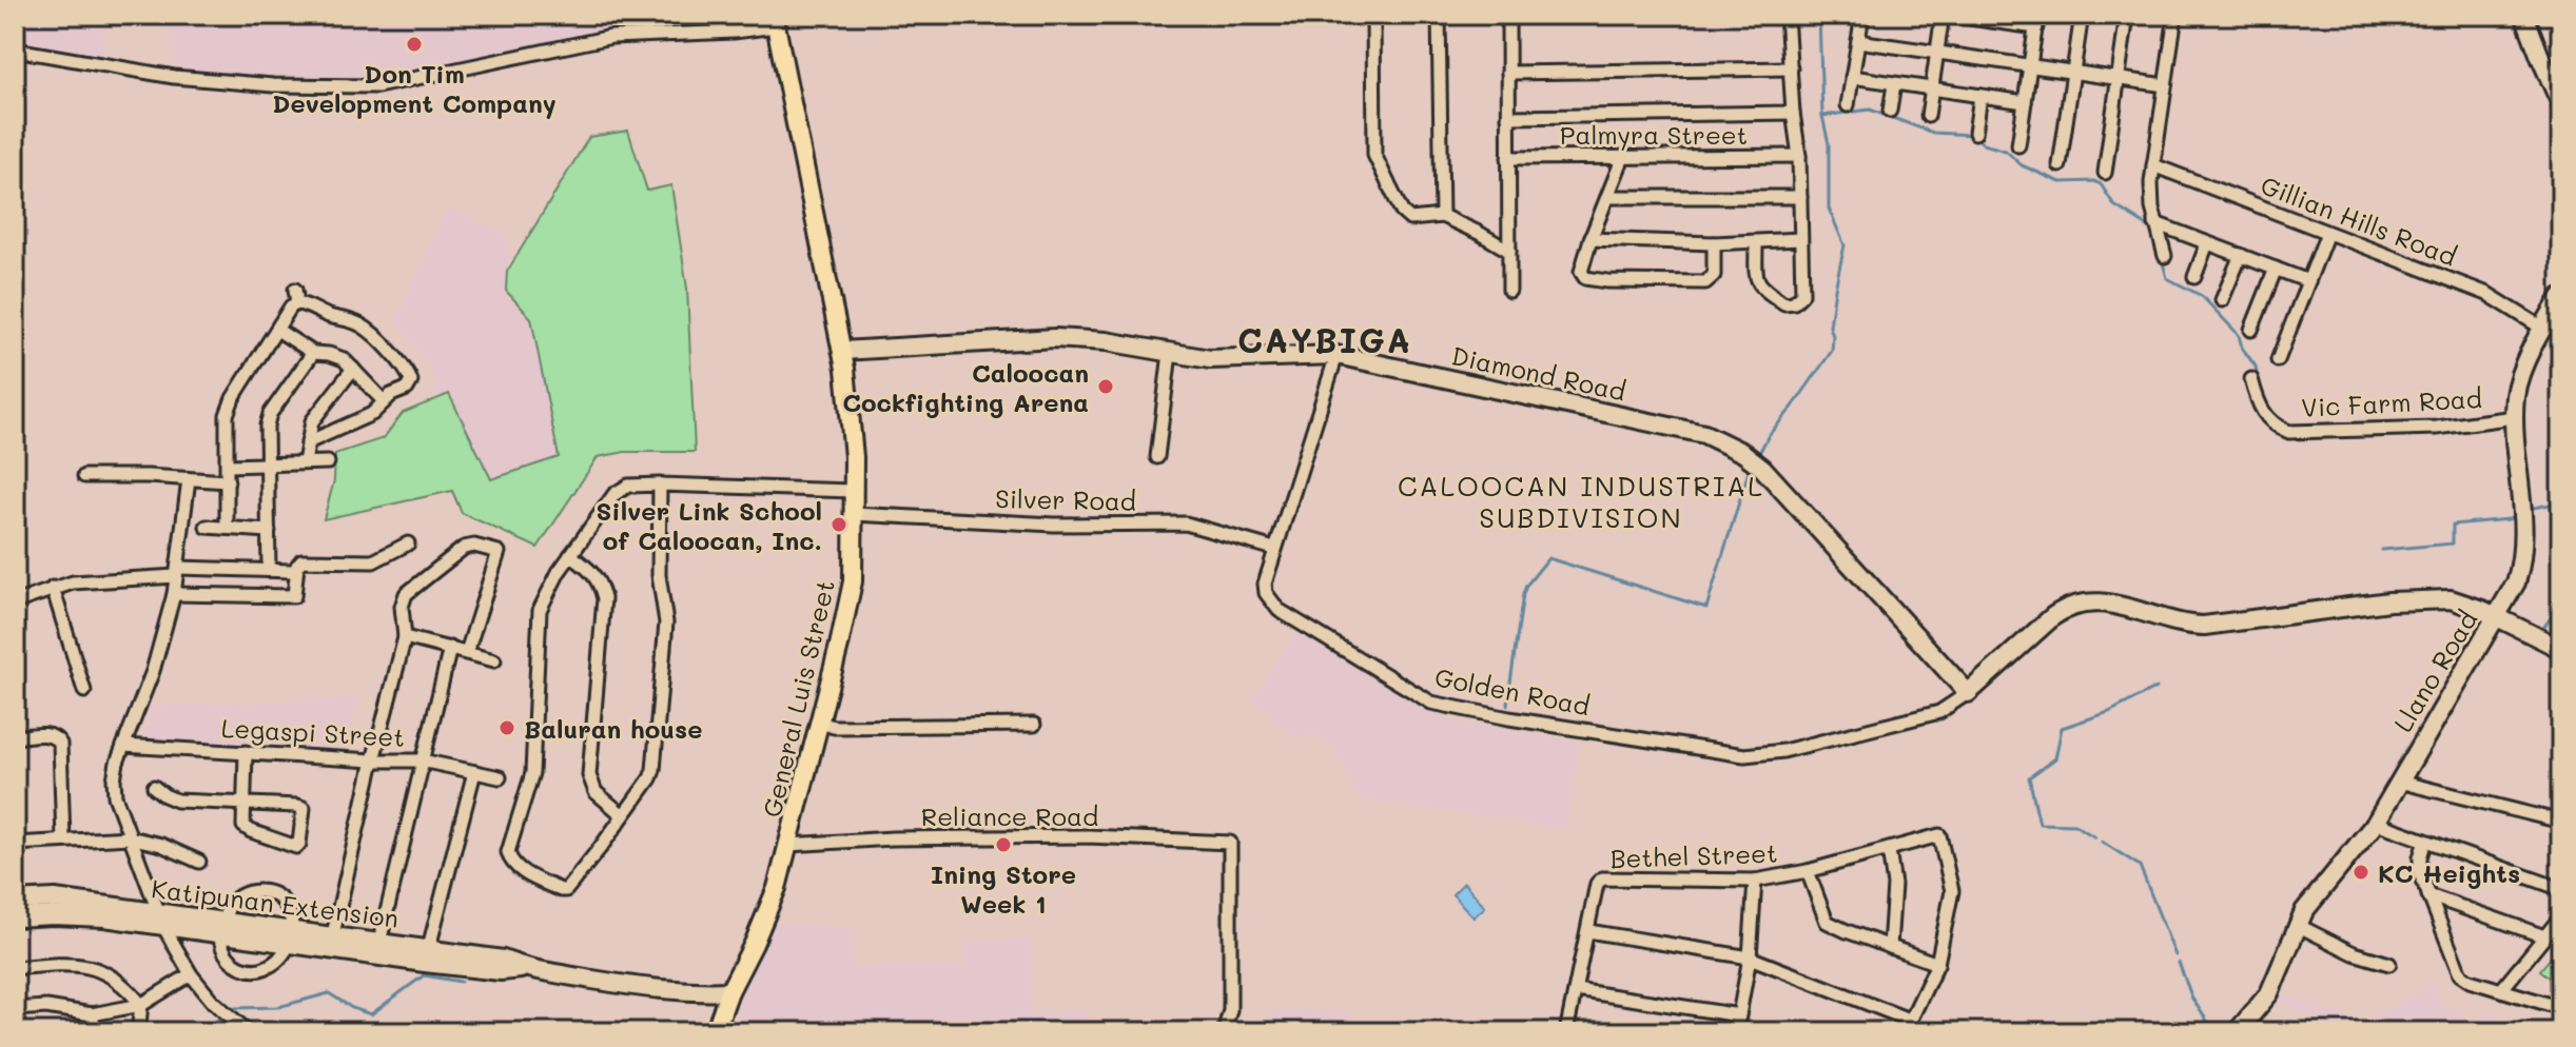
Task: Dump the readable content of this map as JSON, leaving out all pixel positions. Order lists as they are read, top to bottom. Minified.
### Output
{"streets":{"main road":["Diamond Road","Llano Road","General Luis Street","Katipunan Extension"],"street":["Palmyra Street","Gillian Hills Road","Vic Farm Road","Silver Road","Golden Road","Legaspi Street","Reliance Road","Bethel Street"]},"crossings":[["Gillian Hills Road","Llano Road"],["Diamond Road","Golden Road"],["Diamond Road","General Luis Street"],["Vic Farm Road","Llano Road"],["Silver Road","Golden Road"],["Silver Road","General Luis Street"],["General Luis Street","Reliance Road"],["General Luis Street","Katipunan Extension"]],"districts":["CAYBIGA","CALOOCAN INDUSTRIAL SUBDIVISION"],"places":["Don Tim Development Company","Caloocan Cockfighting Arena","Silver Link School of Caloocan, Inc.","Baluran house","Ining Store Week 1","KC Heights"]}
